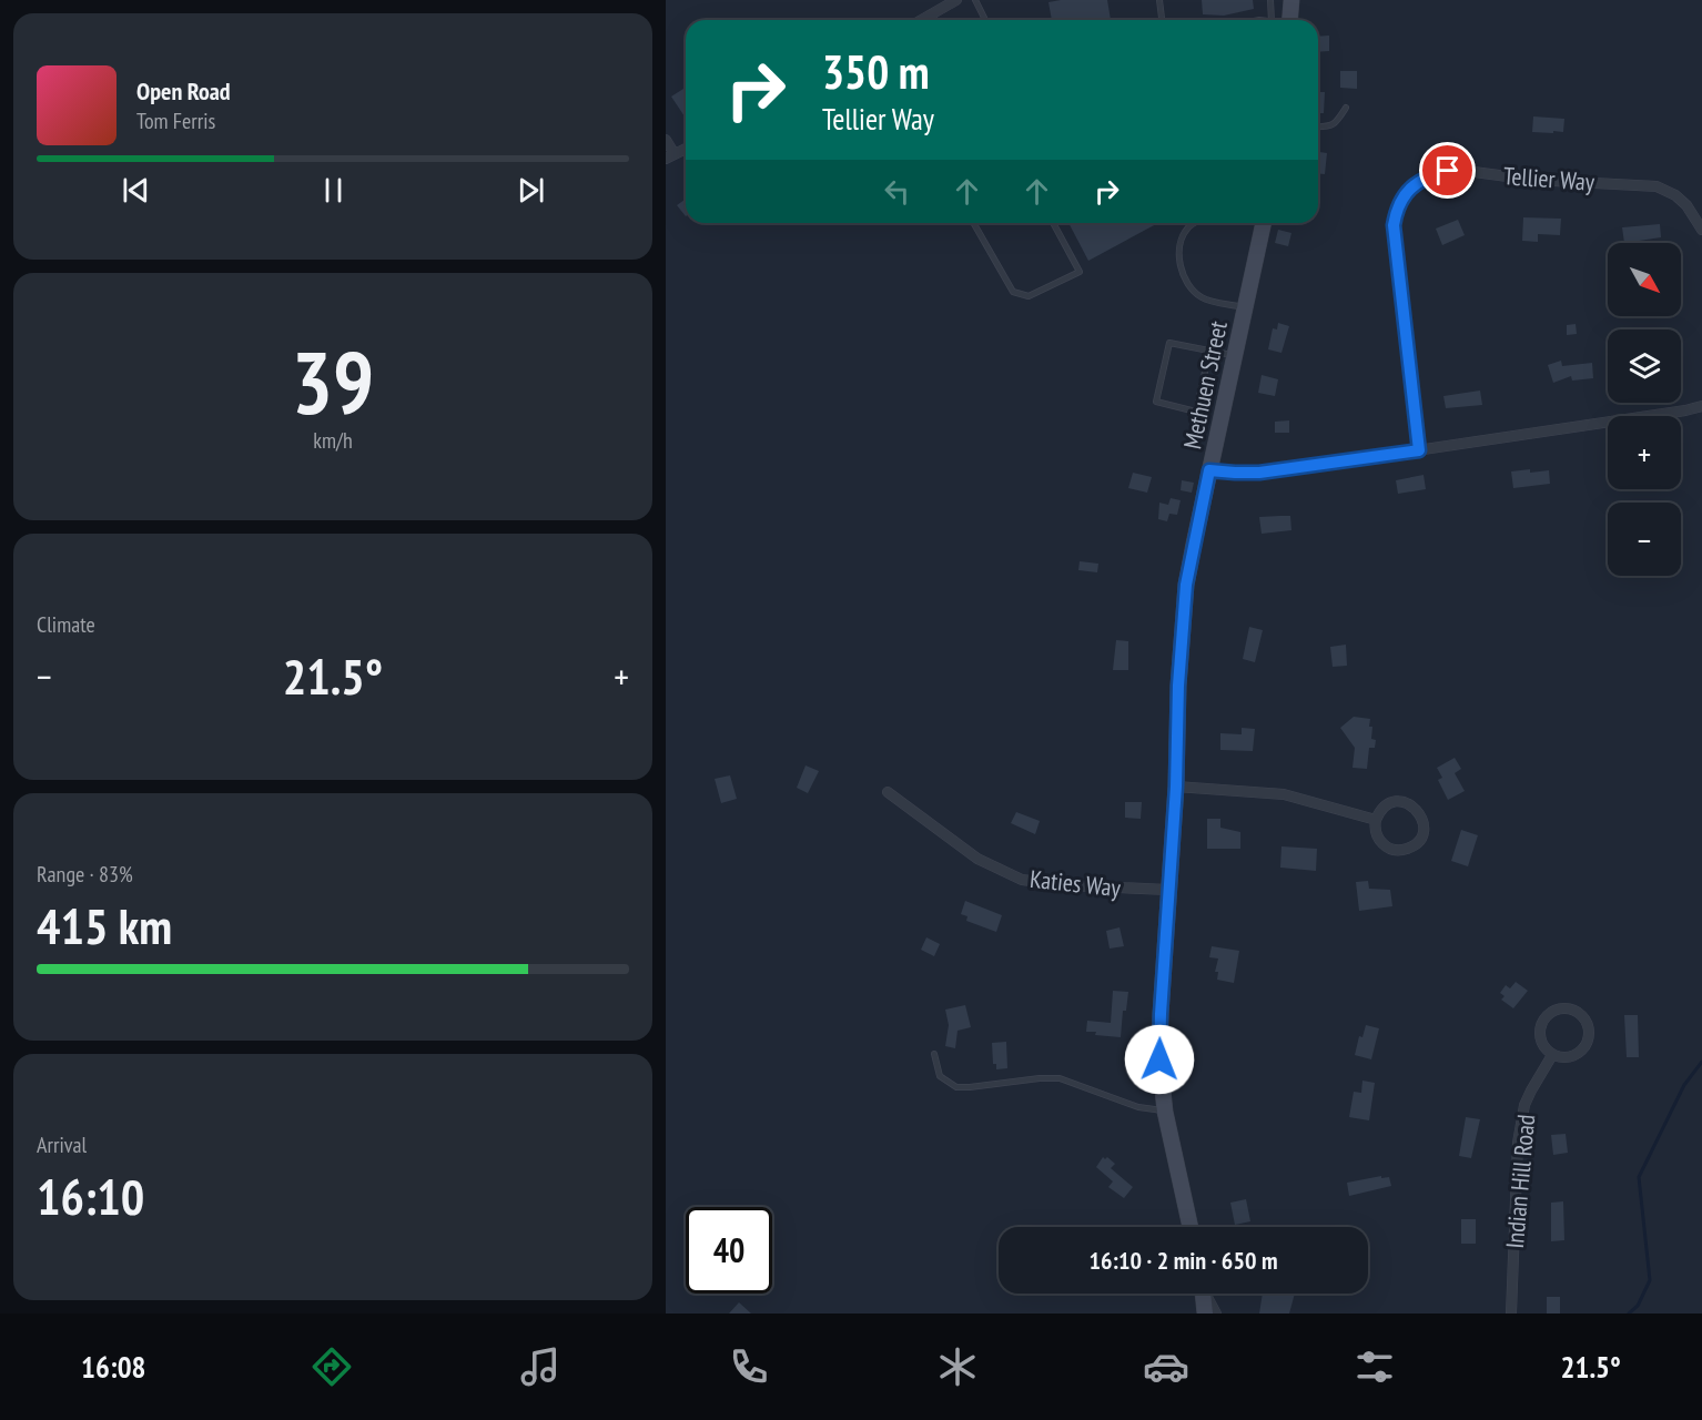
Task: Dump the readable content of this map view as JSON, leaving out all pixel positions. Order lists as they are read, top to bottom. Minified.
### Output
{"streets":{"street":["Tellier Way","Methuen Street","Katies Way","Indian Hill Road"]},"crossings":[["Methuen Street","Katies Way"]],"north":"bottom right","page":{"turn":["350 m","Tellier Way"],"song":["Open Road","Tom Ferris"],"map_buttons":["+","−"],"tile":[["39","km/h"],"Climate",["Range · 83%","415 km"],["Arrival","16:10"]],"heat":["−","21.5°","+"],"limit":"40","trip":"16:10 · 2 min · 650 m","tabs":["16:08","21.5°"]}}
